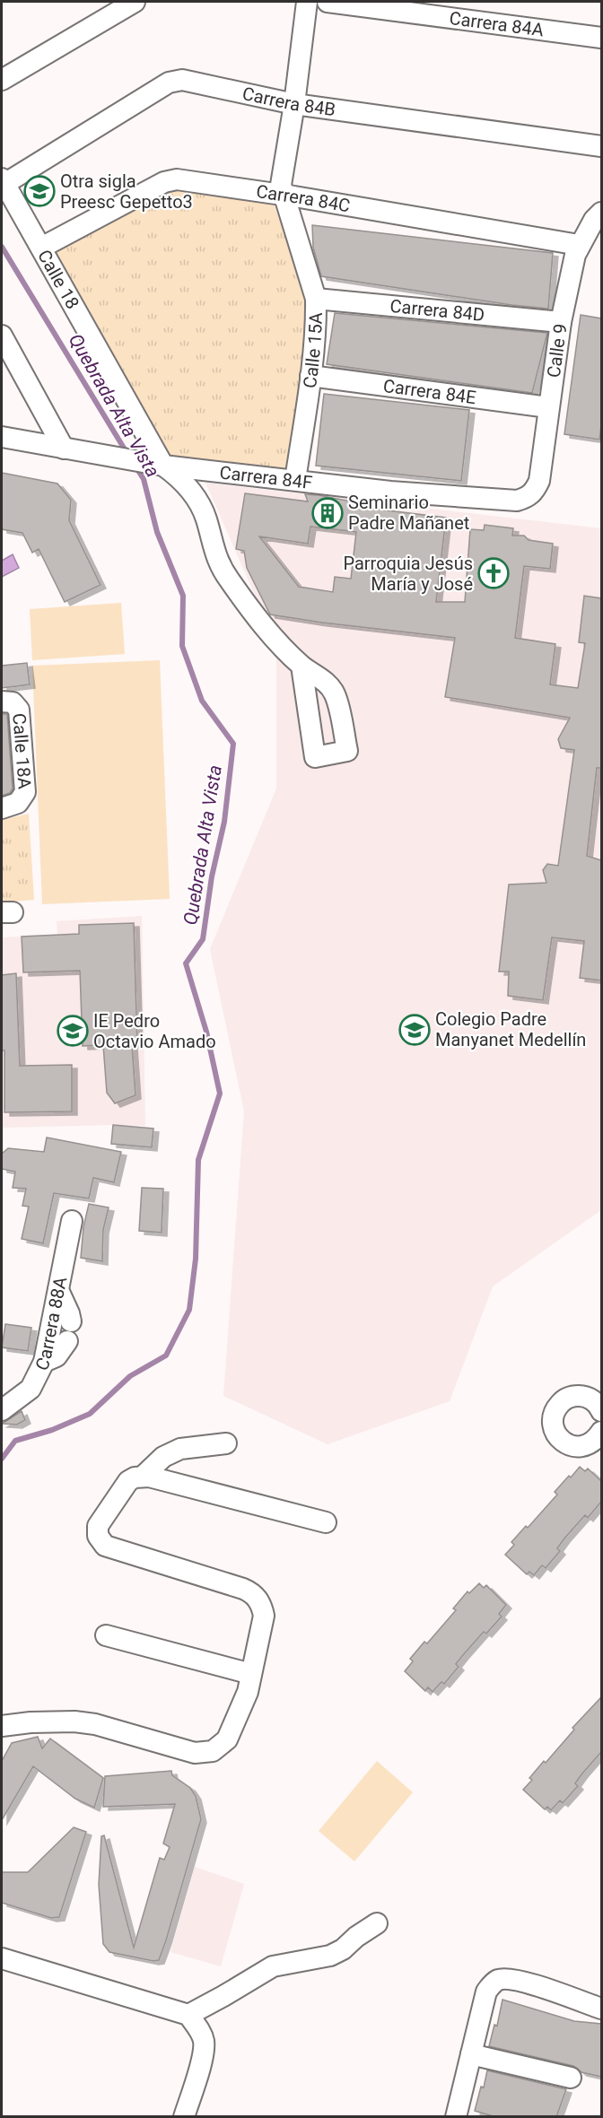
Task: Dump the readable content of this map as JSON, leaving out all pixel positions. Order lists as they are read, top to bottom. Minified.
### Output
{"streets":{"street":["Carrera 84A","Carrera 84B","Carrera 84C","Calle 18","Carrera 84D","Calle 15A","Calle 9","Carrera 84E","Carrera 84F","Calle 18A","Carrera 88A"]},"crossings":[["Carrera 84B","Calle 18"],["Carrera 84B","Calle 15A"],["Carrera 84C","Calle 18"],["Carrera 84C","Calle 15A"],["Carrera 84C","Calle 9"],["Calle 18","Carrera 84F"],["Carrera 84D","Calle 15A"],["Carrera 84D","Calle 9"],["Calle 15A","Carrera 84E"],["Calle 15A","Carrera 84F"],["Calle 9","Carrera 84E"],["Calle 9","Carrera 84F"]],"water":["Quebrada Alta Vista"],"places":{"school or university":["Otra sigla Preesc Gepetto3","Colegio Padre Manyanet Medellín","IE Pedro Octavio Amado"],"building":["Seminario Padre Mañanet"],"church":["Parroquia Jesús María y José"]}}
